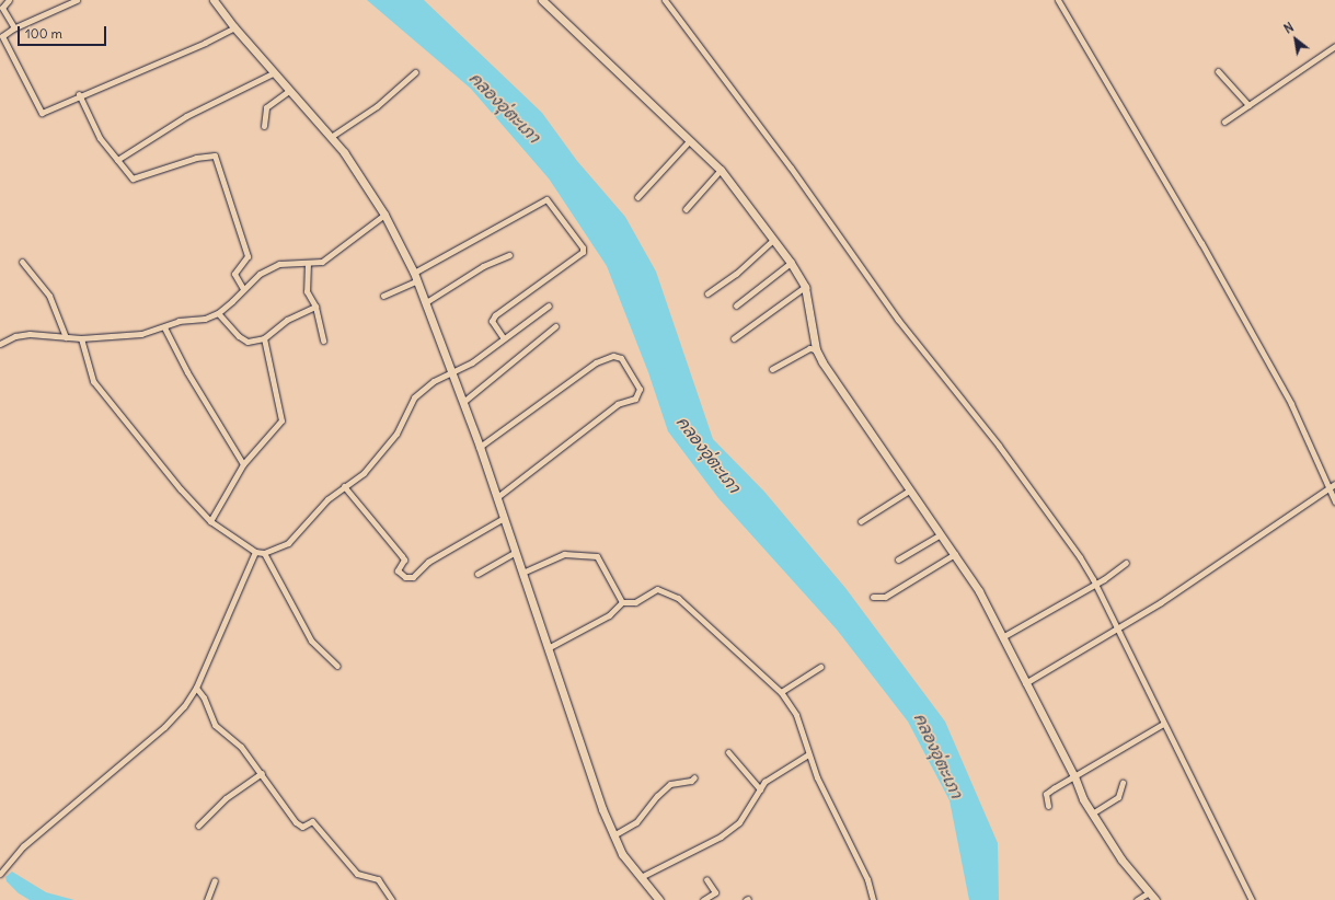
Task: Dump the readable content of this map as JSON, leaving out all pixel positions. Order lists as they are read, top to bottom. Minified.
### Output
{"water":["คลองอุ่ตะเภา"],"scale_bar":"100 m","north":"top left"}
